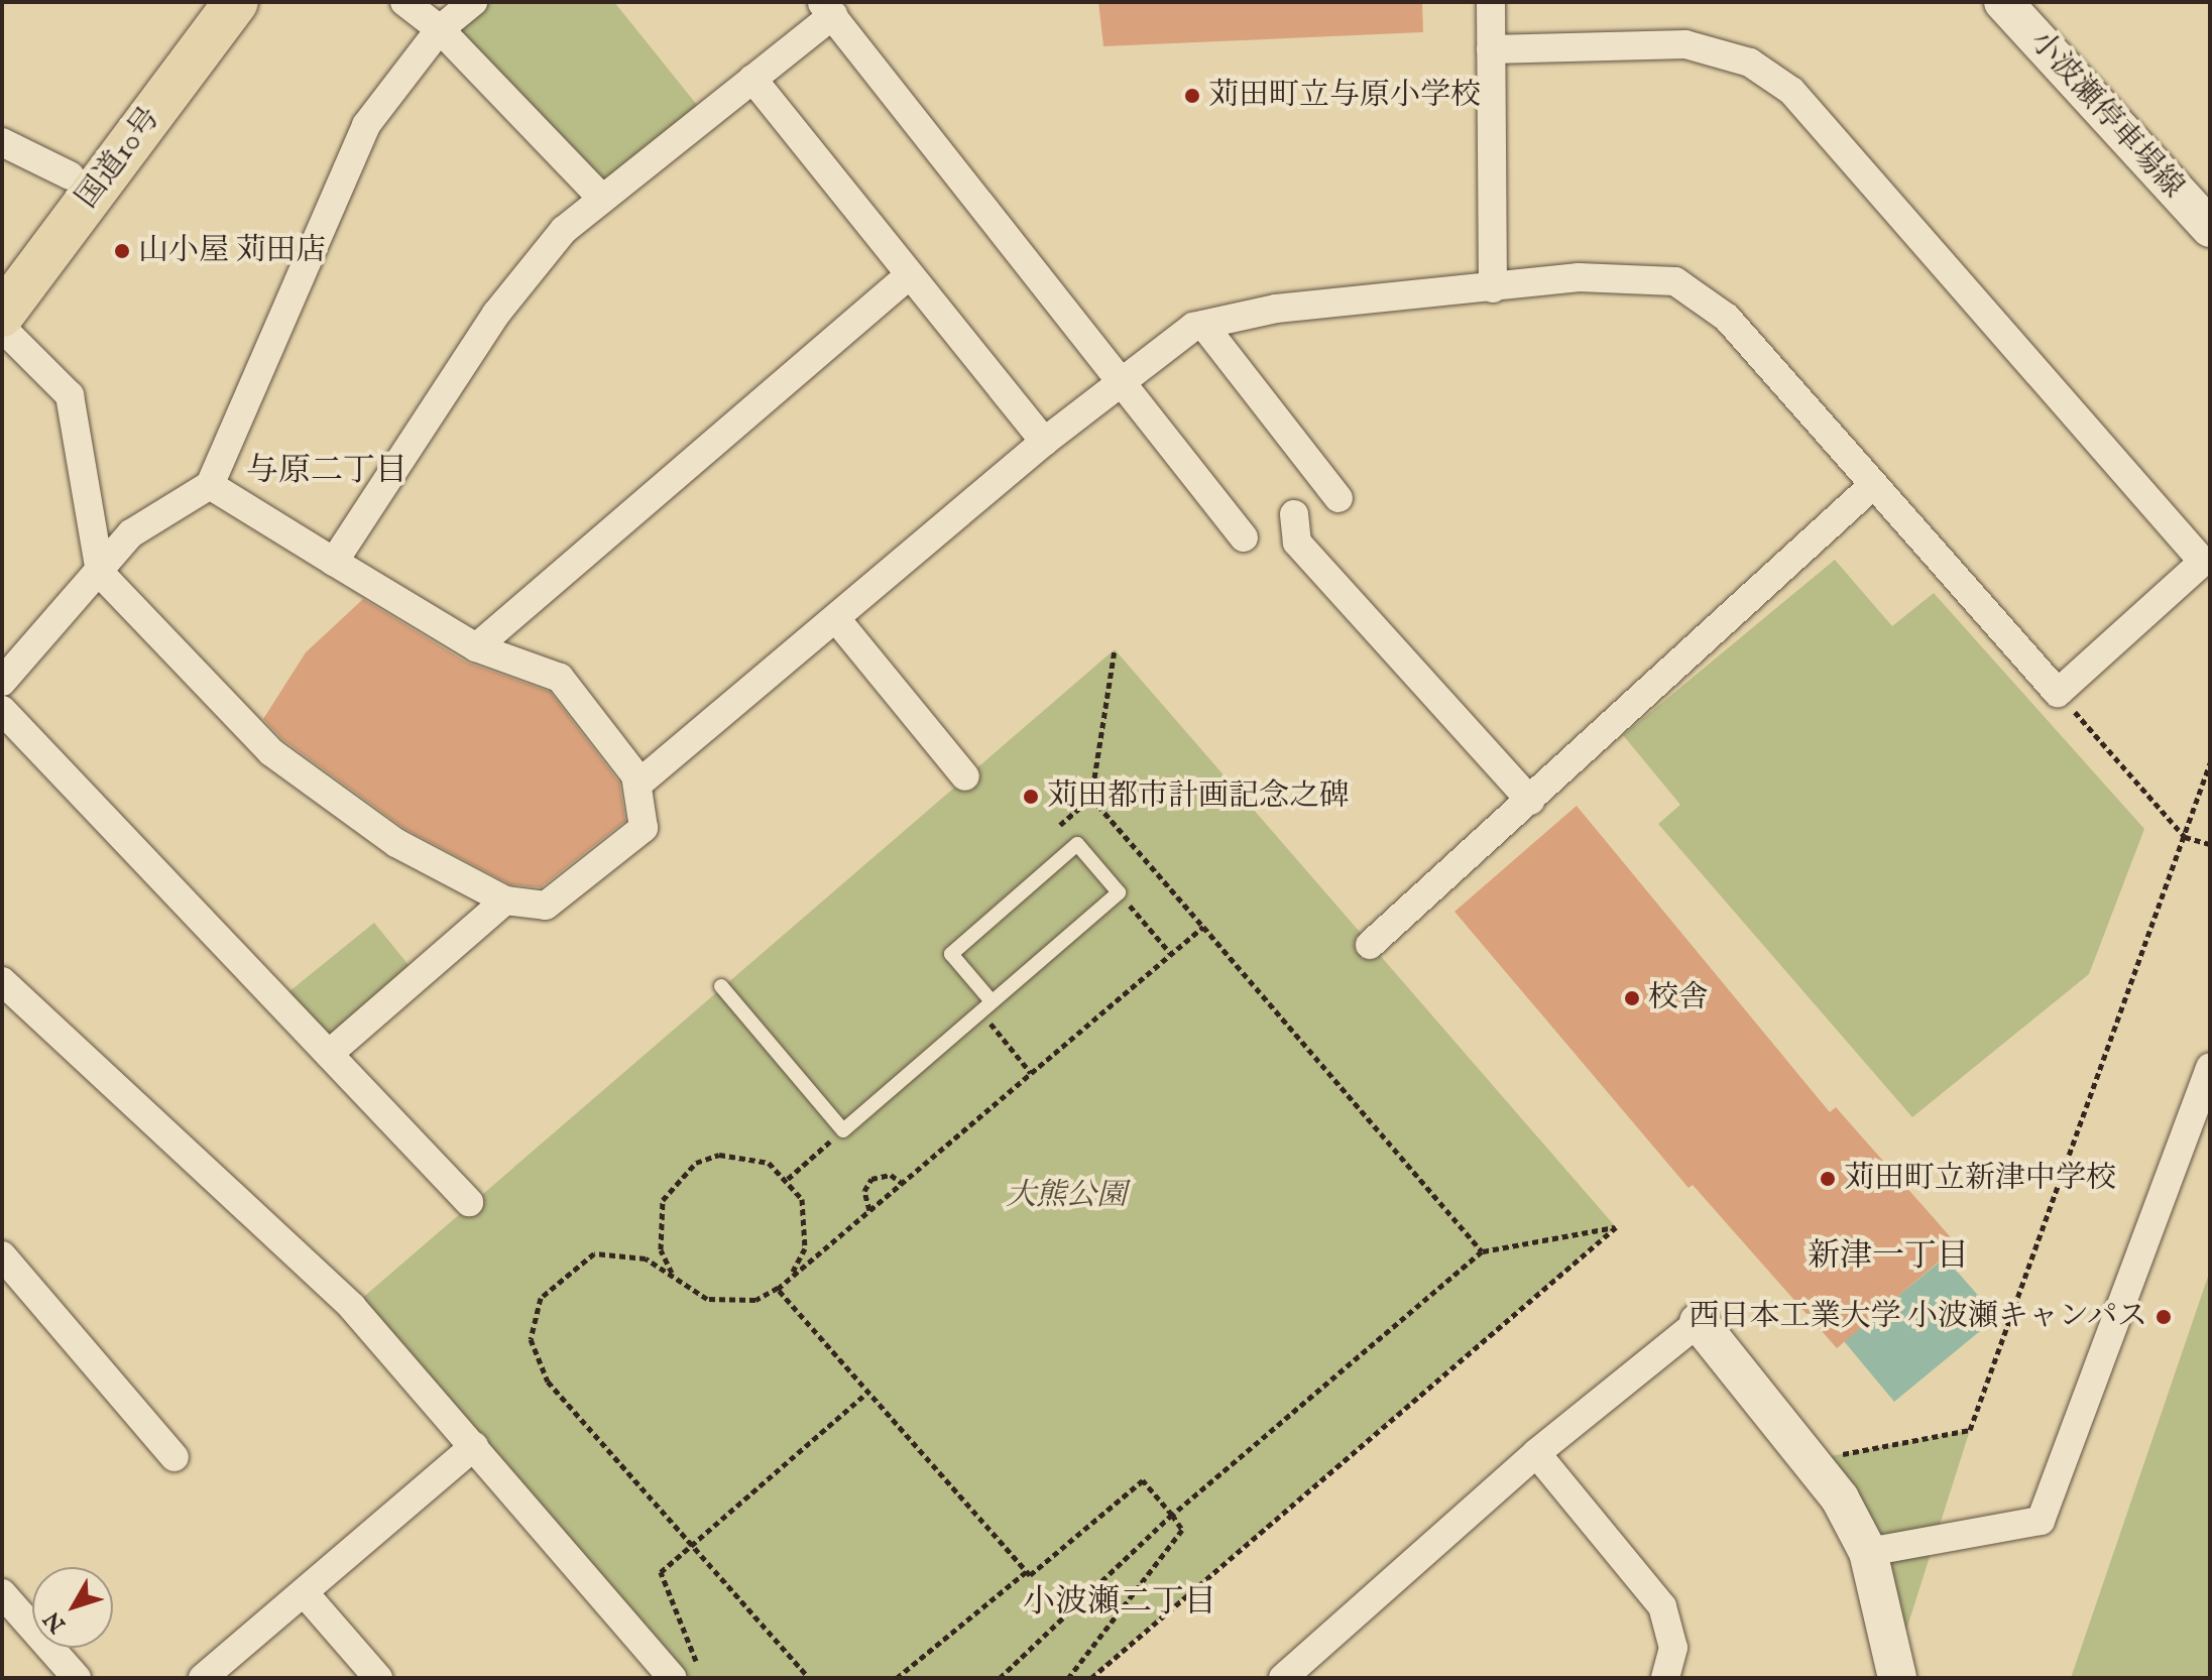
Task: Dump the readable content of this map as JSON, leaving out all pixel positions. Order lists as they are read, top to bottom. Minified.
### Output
{"streets":{"highway":["国道10号"],"street":["小波瀬停車場線"]},"districts":["与原二丁目","新津一丁目","小波瀬二丁目"],"parks":["大熊公園"],"places":["苅田町立与原小学校","山小屋 苅田店","苅田都市計画記念之碑","校舎","苅田町立新津中学校","西日本工業大学 小波瀬キャンパス"],"north":"bottom left"}
